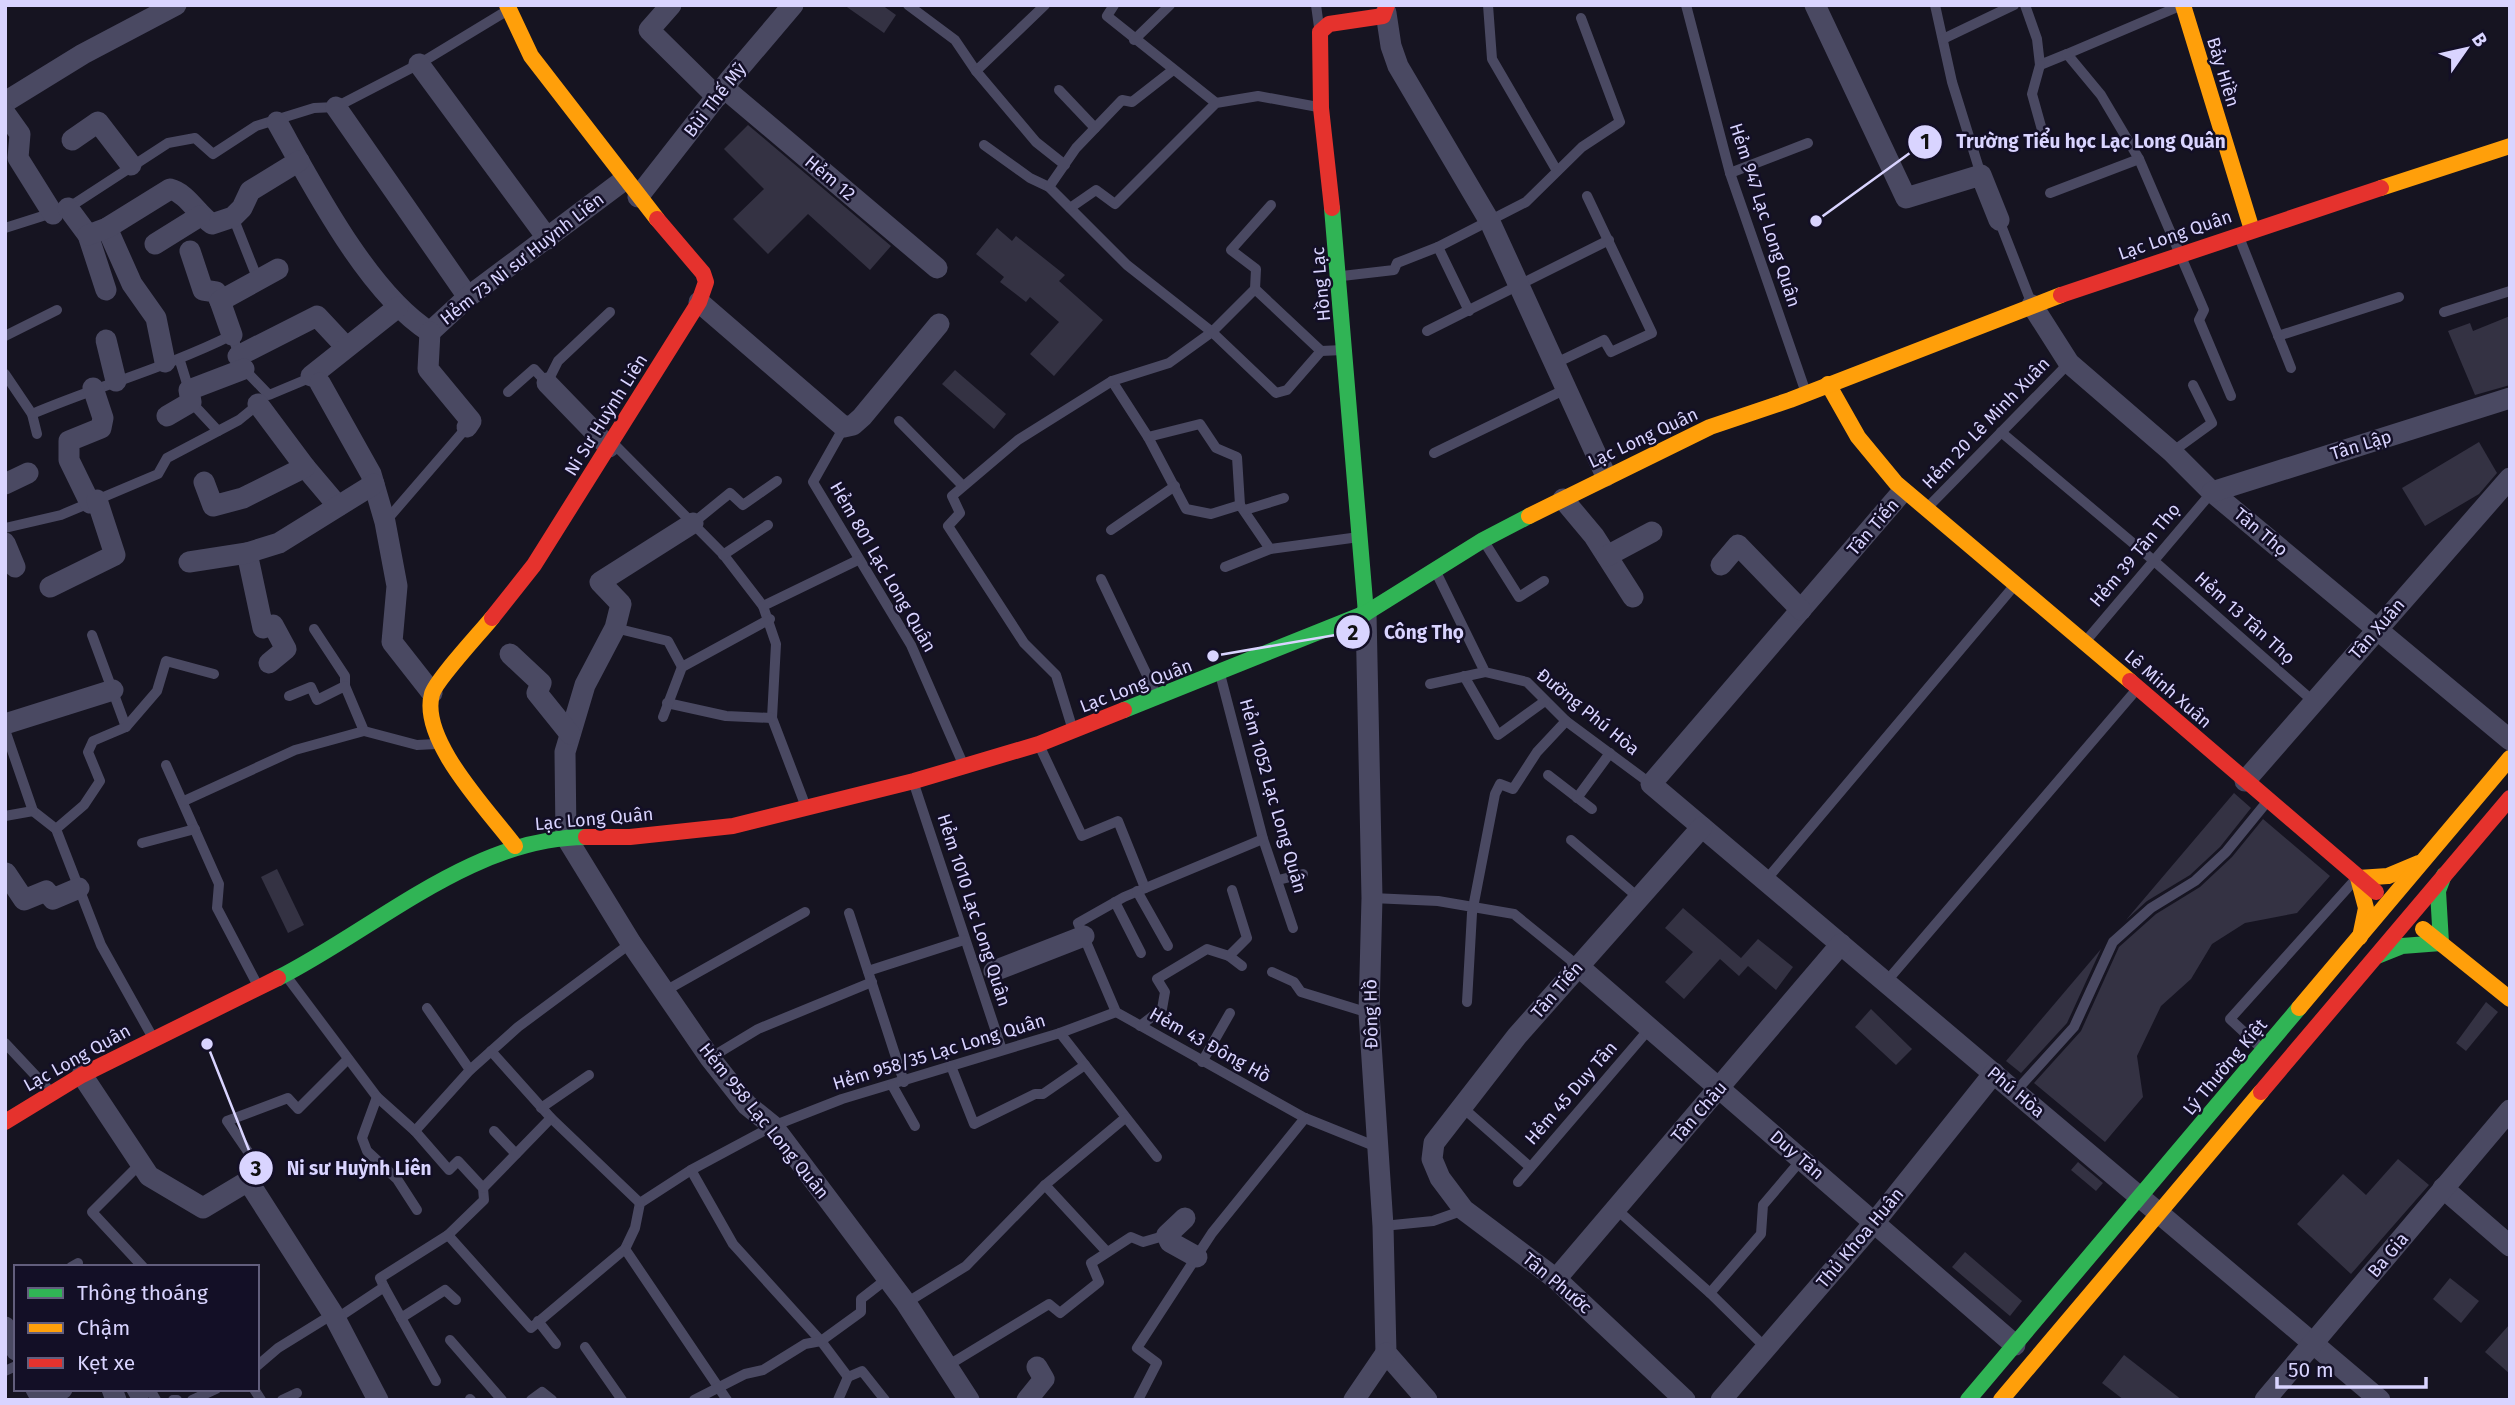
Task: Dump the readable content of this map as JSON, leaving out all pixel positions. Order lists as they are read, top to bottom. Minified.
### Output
{"streets":{"main road":["Bảy Hiền","Lạc Long Quân","Hồng Lạc","Ni Sư Huỳnh Liên","Lê Minh Xuân","Lý Thường Kiệt"],"street":["Bùi Thế Mỹ","Hẻm 12","Hẻm 73 Ni sư Huỳnh Liên","Tân Lập","Tân Tiến","Tân Thọ","Tân Xuân","Đông Hồ","Phú Hòa","Tân Châu","Hẻm 958 Lạc Long Quân","Duy Tân","Thủ Khoa Huân","Ba Gia","Tân Phước"],"lane":["Hẻm 947 Lạc Long Quân","Hẻm 20 Lê Minh Xuân","Hẻm 39 Tân Thọ","Hẻm 801 Lạc Long Quân","Hẻm 13 Tân Thọ","Đường Phú Hòa","Hẻm 1052 Lạc Long Quân","Hẻm 1010 Lạc Long Quân","Hẻm 43 Đông Hồ","Hẻm 958/35 Lạc Long Quân","Hẻm 45 Duy Tân"]},"crossings":[["Bảy Hiền","Lạc Long Quân"],["Bùi Thế Mỹ","Hẻm 12"],["Bùi Thế Mỹ","Ni Sư Huỳnh Liên"],["Hẻm 947 Lạc Long Quân","Lạc Long Quân"],["Lạc Long Quân","Hồng Lạc"],["Lạc Long Quân","Tân Thọ"],["Lạc Long Quân","Hẻm 801 Lạc Long Quân"],["Lạc Long Quân","Lê Minh Xuân"],["Lạc Long Quân","Hẻm 1052 Lạc Long Quân"],["Lạc Long Quân","Hẻm 1010 Lạc Long Quân"],["Lạc Long Quân","Đông Hồ"],["Lạc Long Quân","Hẻm 958 Lạc Long Quân"],["Hẻm 73 Ni sư Huỳnh Liên","Ni Sư Huỳnh Liên"],["Hồng Lạc","Đông Hồ"],["Hẻm 20 Lê Minh Xuân","Tân Thọ"],["Hẻm 20 Lê Minh Xuân","Hẻm 13 Tân Thọ"],["Hẻm 20 Lê Minh Xuân","Lê Minh Xuân"],["Tân Lập","Tân Thọ"],["Tân Lập","Hẻm 39 Tân Thọ"],["Tân Tiến","Lê Minh Xuân"],["Tân Tiến","Đường Phú Hòa"],["Tân Tiến","Phú Hòa"],["Tân Tiến","Duy Tân"],["Tân Tiến","Tân Phước"],["Tân Thọ","Hẻm 39 Tân Thọ"],["Tân Thọ","Tân Xuân"],["Hẻm 39 Tân Thọ","Hẻm 13 Tân Thọ"],["Hẻm 39 Tân Thọ","Lê Minh Xuân"],["Hẻm 13 Tân Thọ","Tân Xuân"],["Tân Xuân","Lê Minh Xuân"],["Lê Minh Xuân","Lý Thường Kiệt"],["Đường Phú Hòa","Phú Hòa"],["Hẻm 1010 Lạc Long Quân","Hẻm 958/35 Lạc Long Quân"],["Đông Hồ","Hẻm 43 Đông Hồ"],["Hẻm 43 Đông Hồ","Hẻm 958/35 Lạc Long Quân"],["Hẻm 958/35 Lạc Long Quân","Hẻm 958 Lạc Long Quân"],["Lý Thường Kiệt","Phú Hòa"],["Lý Thường Kiệt","Duy Tân"],["Phú Hòa","Tân Châu"],["Phú Hòa","Thủ Khoa Huân"],["Phú Hòa","Ba Gia"],["Hẻm 45 Duy Tân","Duy Tân"],["Tân Châu","Duy Tân"],["Tân Châu","Tân Phước"],["Duy Tân","Thủ Khoa Huân"]],"places":["Trường Tiểu học Lạc Long Quân","Công Thọ","Ni sư Huỳnh Liên"],"legend":["Thông thoáng","Chậm","Kẹt xe"],"scale_bar":"50 m","north":"top right"}
